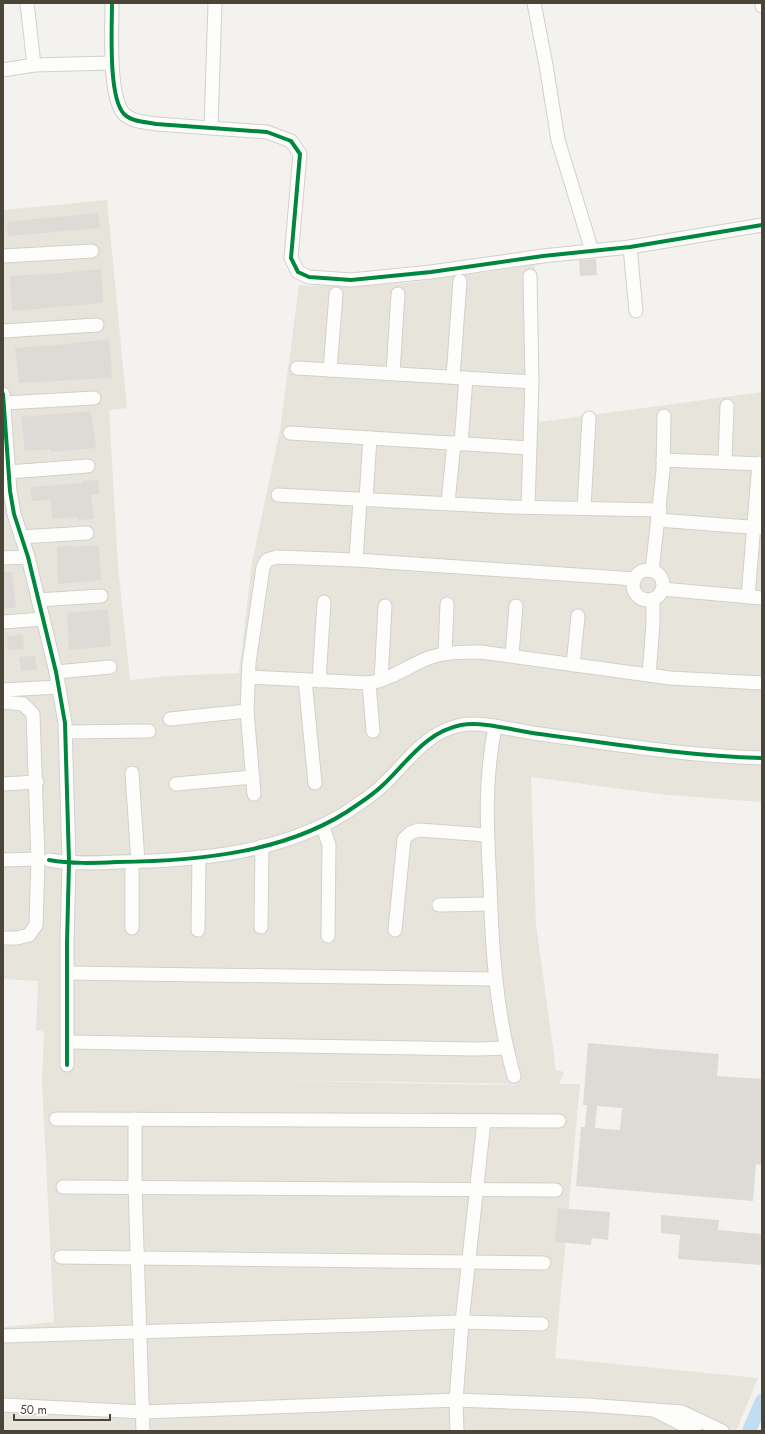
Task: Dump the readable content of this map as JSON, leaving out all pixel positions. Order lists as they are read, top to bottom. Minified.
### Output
{"scale_bar":"50 m"}
